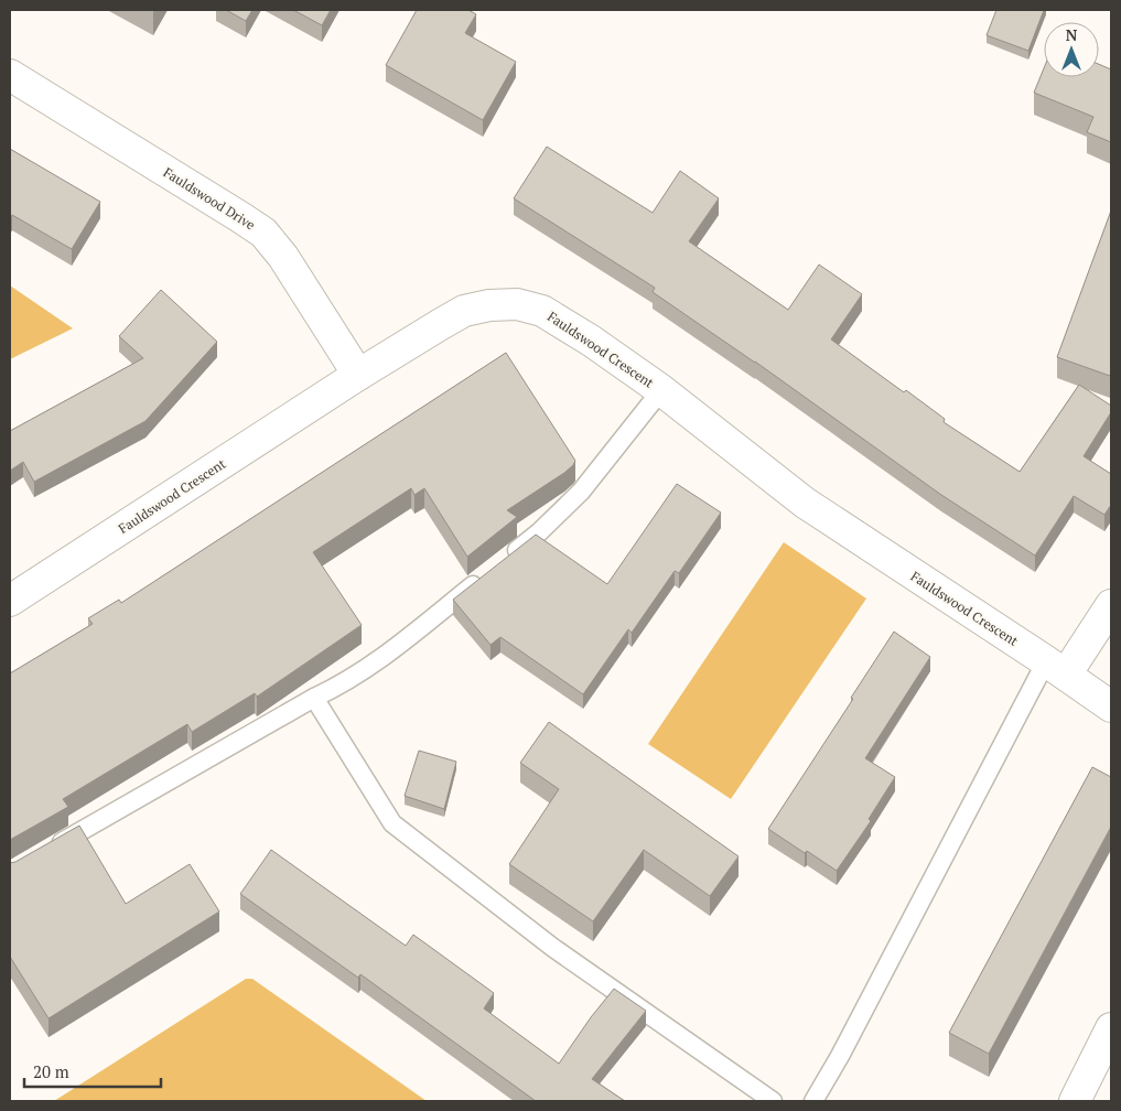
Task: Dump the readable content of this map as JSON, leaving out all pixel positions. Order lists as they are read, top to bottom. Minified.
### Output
{"streets":{"street":["Fauldswood Drive","Fauldswood Crescent"]},"crossings":[["Fauldswood Drive","Fauldswood Crescent"]],"scale_bar":"20 m","north":"top"}
